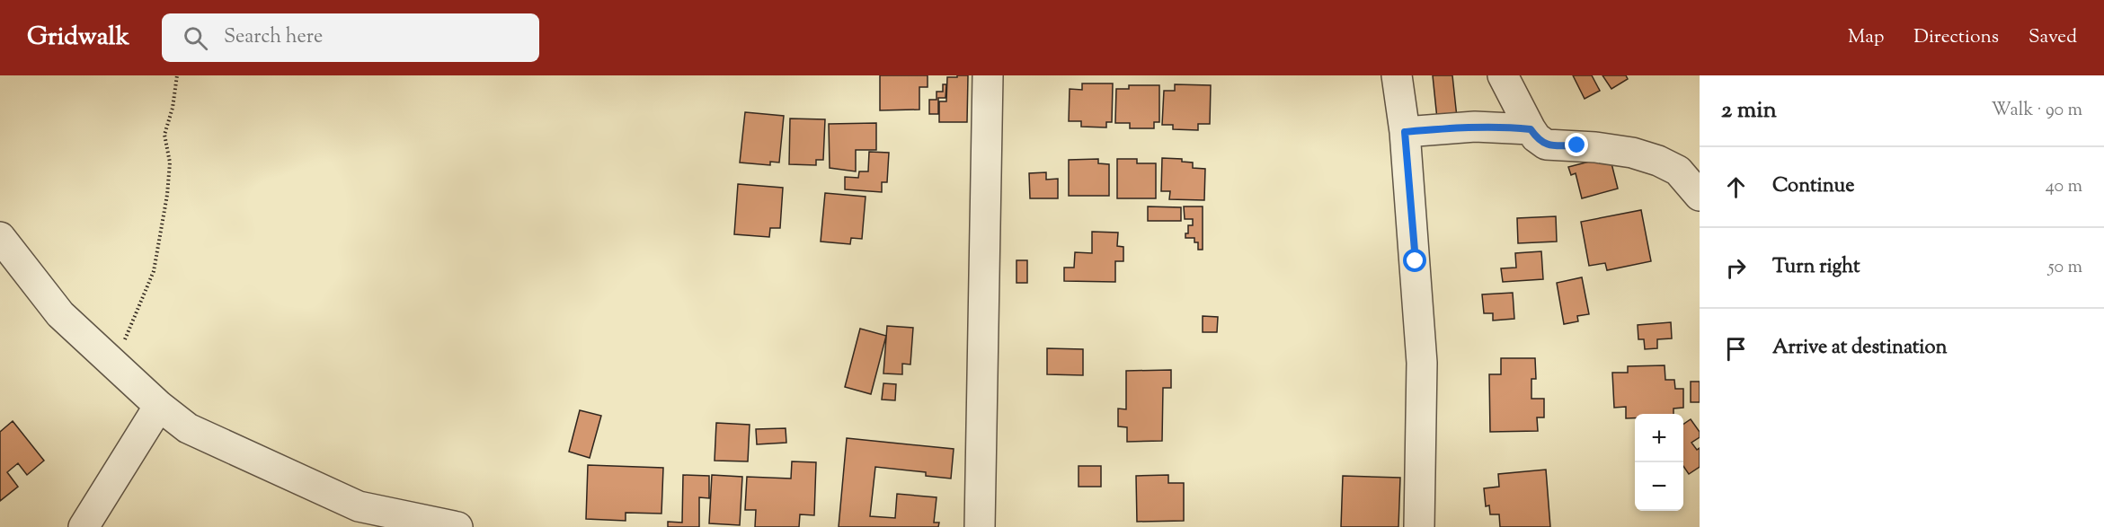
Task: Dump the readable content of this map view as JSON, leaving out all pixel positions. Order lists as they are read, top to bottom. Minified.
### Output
{"page":{"header":"Gridwalk","search":"Search here","nav":["Map","Directions","Saved"],"heading":["2 min","Walk · 90 m"],"list":[["Continue","40 m"],["Turn right","50 m"],"Arrive at destination"],"map_buttons":["+","−"]}}
